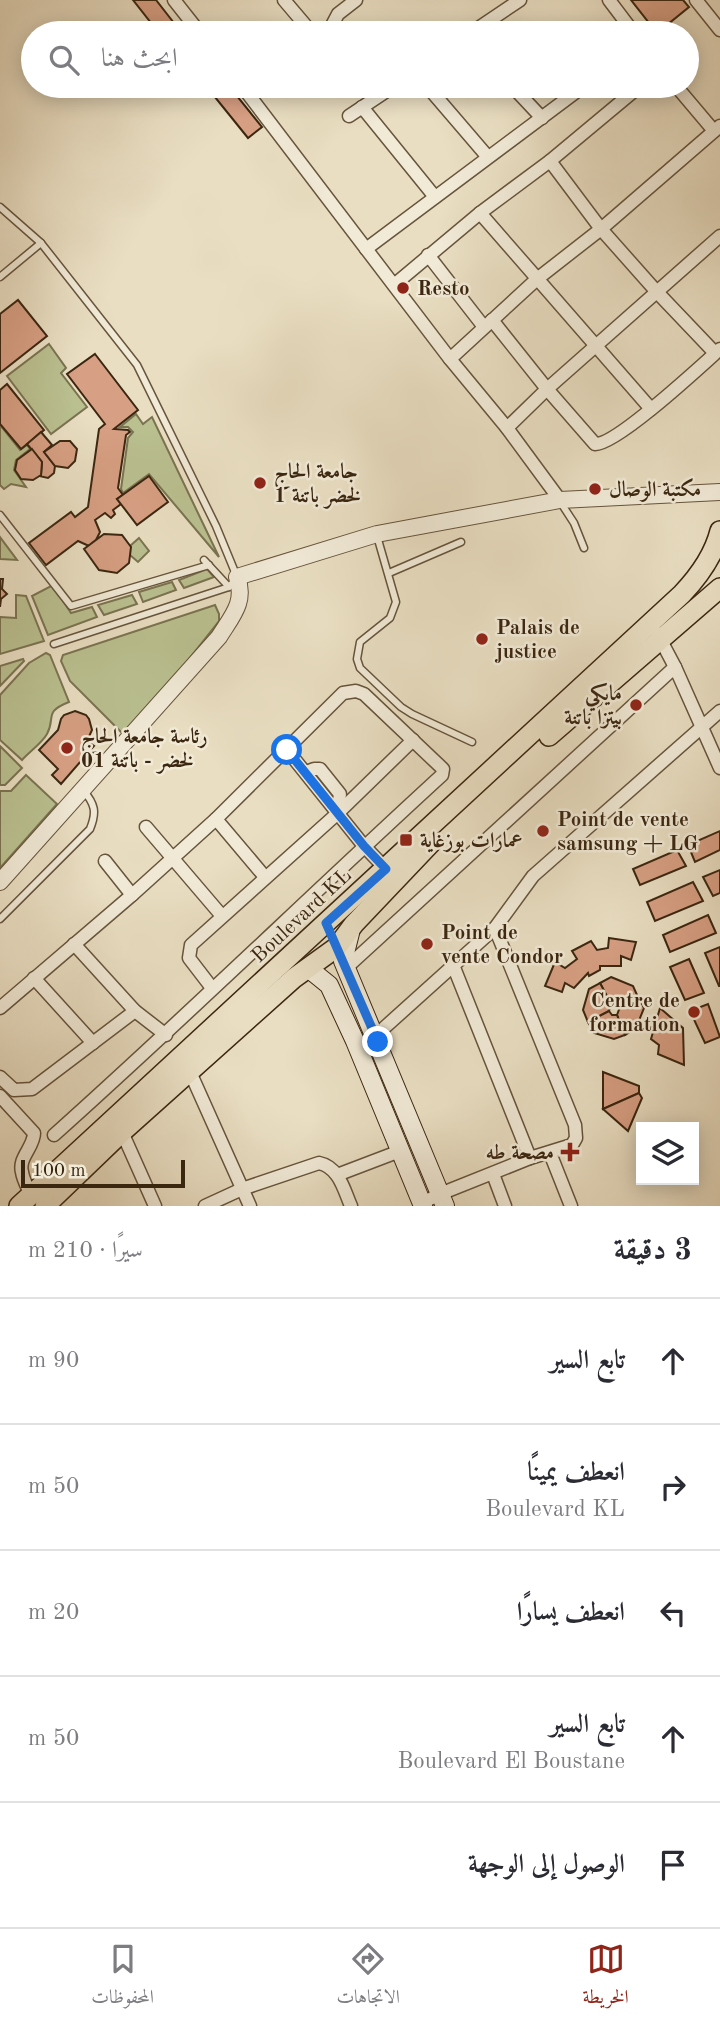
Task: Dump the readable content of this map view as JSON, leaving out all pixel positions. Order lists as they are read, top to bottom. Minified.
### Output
{"streets":{"main road":["Boulevard KL"]},"places":{"other":["Resto","جامعة الحاج لخضر باتنة 1","مكتبة الوصال","Palais de justice","مايكي بيتزا باتنة","رئاسة جامعة الحاج لخضر - باتنة 01","Point de vente samsung + LG","Point de vente Condor","Centre de formation"],"transit":["عمارات بوزغاية"],"health":["مصحة طه"]},"scale_bar":"100 m","page":{"search":"ابحث هنا","scale":"100 m","heading":["3 دقيقة","سيرًا · 210 m"],"list":[["تابع السير","90 m"],["انعطف يمينًا","Boulevard KL","50 m"],["انعطف يسارًا","20 m"],["تابع السير","Boulevard El Boustane","50 m"],"الوصول إلى الوجهة"],"nav":["الخريطة","الاتجاهات","المحفوظات"]}}
